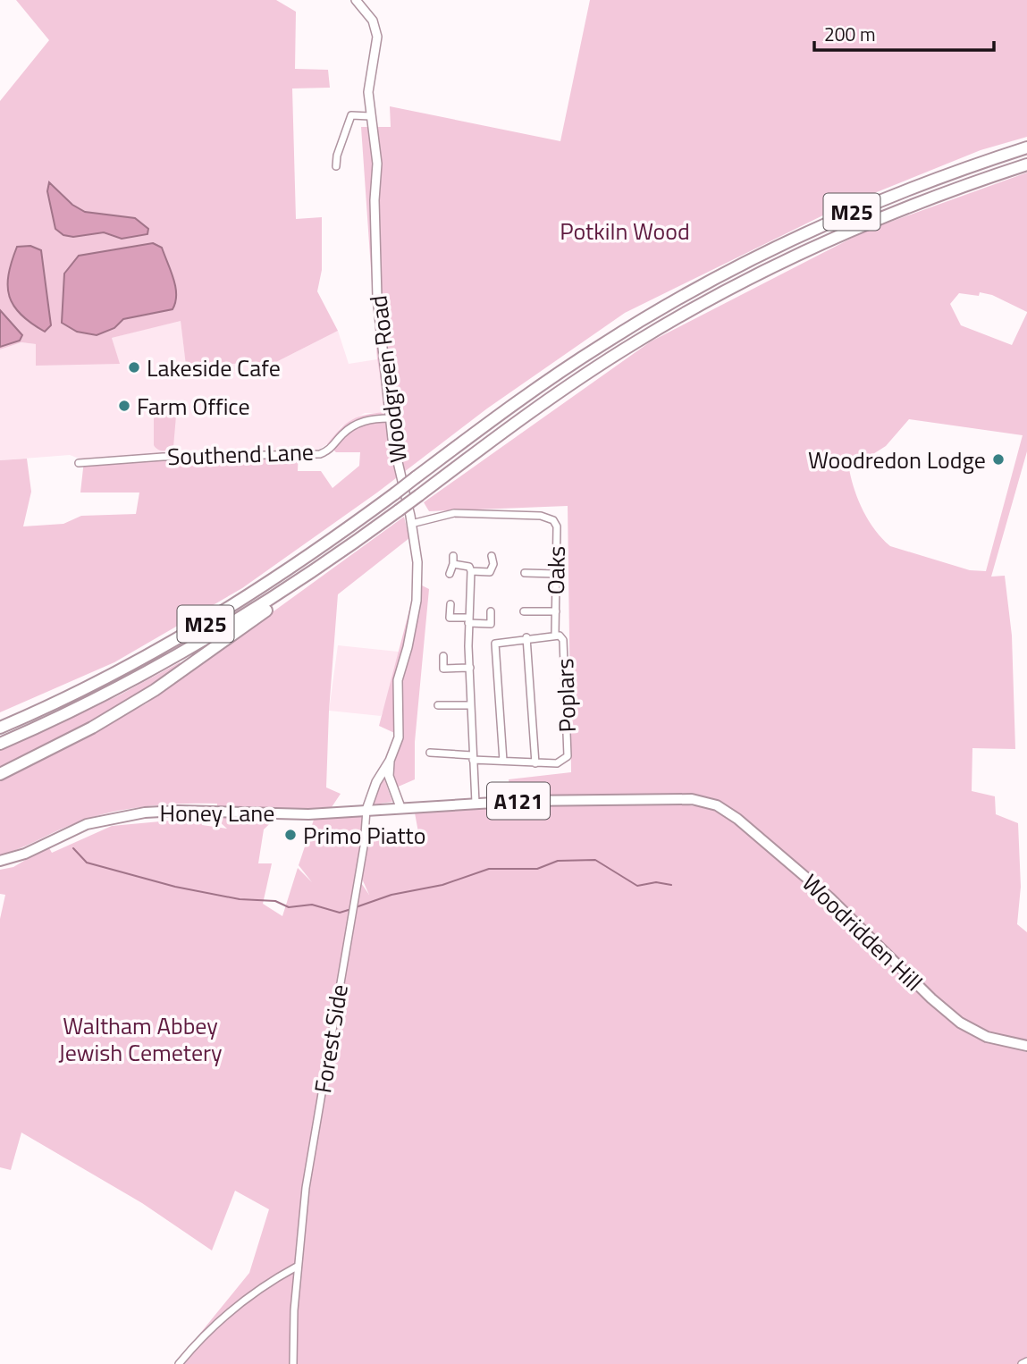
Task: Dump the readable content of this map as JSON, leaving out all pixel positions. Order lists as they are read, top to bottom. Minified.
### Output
{"streets":{"highway":["M25"],"main road":["A121","Honey Lane","Woodridden Hill"],"street":["Woodgreen Road","Southend Lane","Oaks","Poplars","Forest Side"]},"crossings":[["Woodgreen Road","Southend Lane"],["Woodgreen Road","Oaks"],["Woodgreen Road","Honey Lane"],["Woodgreen Road","Forest Side"],["Oaks","Poplars"],["Honey Lane","Woodridden Hill"],["Honey Lane","Forest Side"]],"parks":["Potkiln Wood","Waltham Abbey Jewish Cemetery"],"places":["Lakeside Cafe","Farm Office","Woodredon Lodge","Primo Piatto"],"scale_bar":"200 m"}
